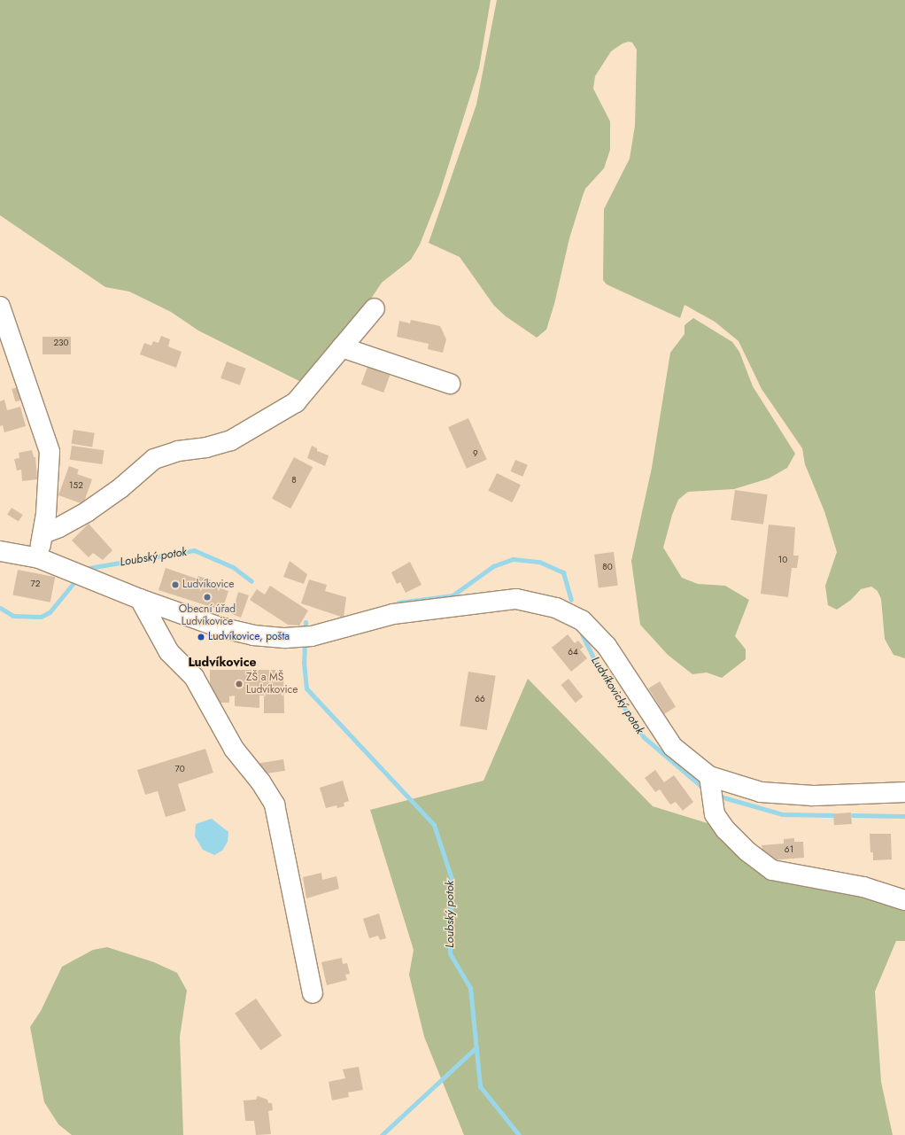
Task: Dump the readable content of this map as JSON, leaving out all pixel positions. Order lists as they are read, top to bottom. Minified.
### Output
{"districts":["Ludvíkovice"],"water":["Loubský potok","Ludvíkovický potok"],"places":["Ludvíkovice","Obecní úřad Ludvíkovice","Ludvíkovice, pošta","ZŠ a MŠ Ludvíkovice"],"house_numbers":["230","9","8","152","10","80","72","64","66","70","61"]}
